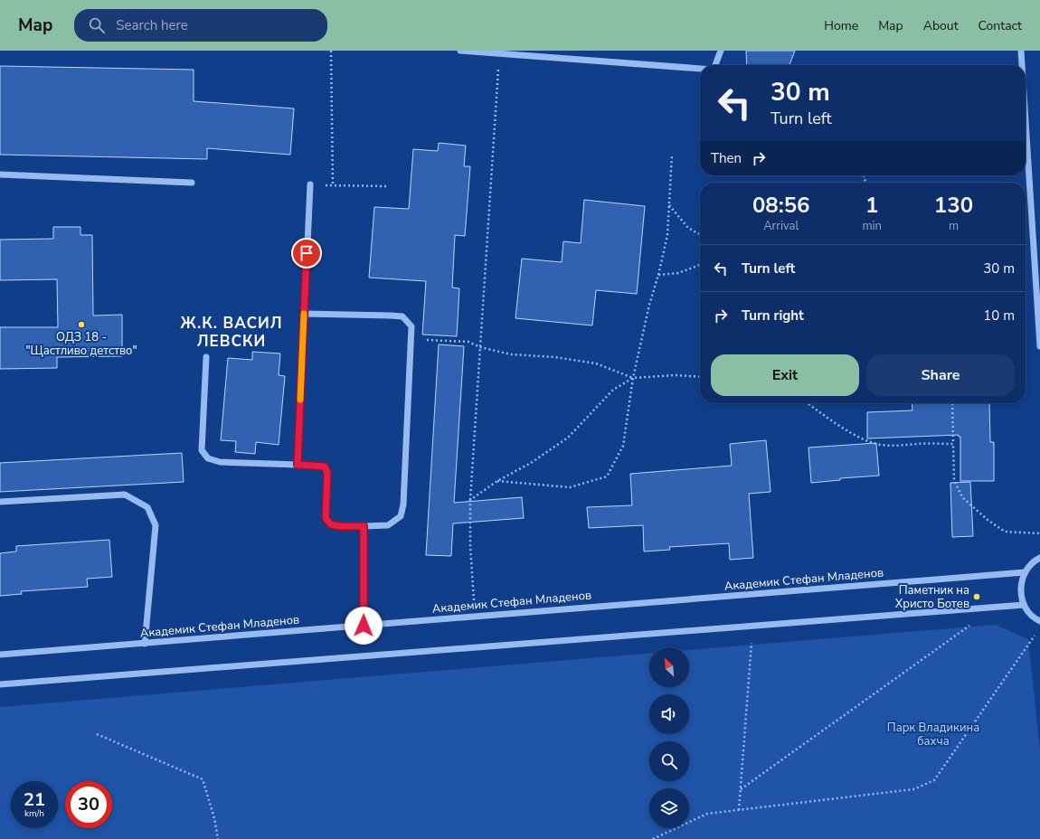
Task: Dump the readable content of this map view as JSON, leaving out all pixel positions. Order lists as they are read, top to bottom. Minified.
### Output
{"streets":{"street":["Академик Стефан Младенов"]},"districts":["Ж.К. ВАСИЛ ЛЕВСКИ"],"parks":["Парк Владикина бахча"],"places":["ОДЗ 18 - \"Щастливо детство\"","Паметник на Христо Ботев"],"north":"top left","page":{"header":"Map","search":"Search here","nav":["Home","Map","About","Contact"],"turn":["30 m","Turn left"],"then":"Then","eta":["08:56","Arrival","1","min","130","m"],"list":[{"name":"Turn left","value":"30 m"},{"name":"Turn right","value":"10 m"}],"buttons":["Exit","Share"],"speed":"21 km/h","limit":"30"}}
